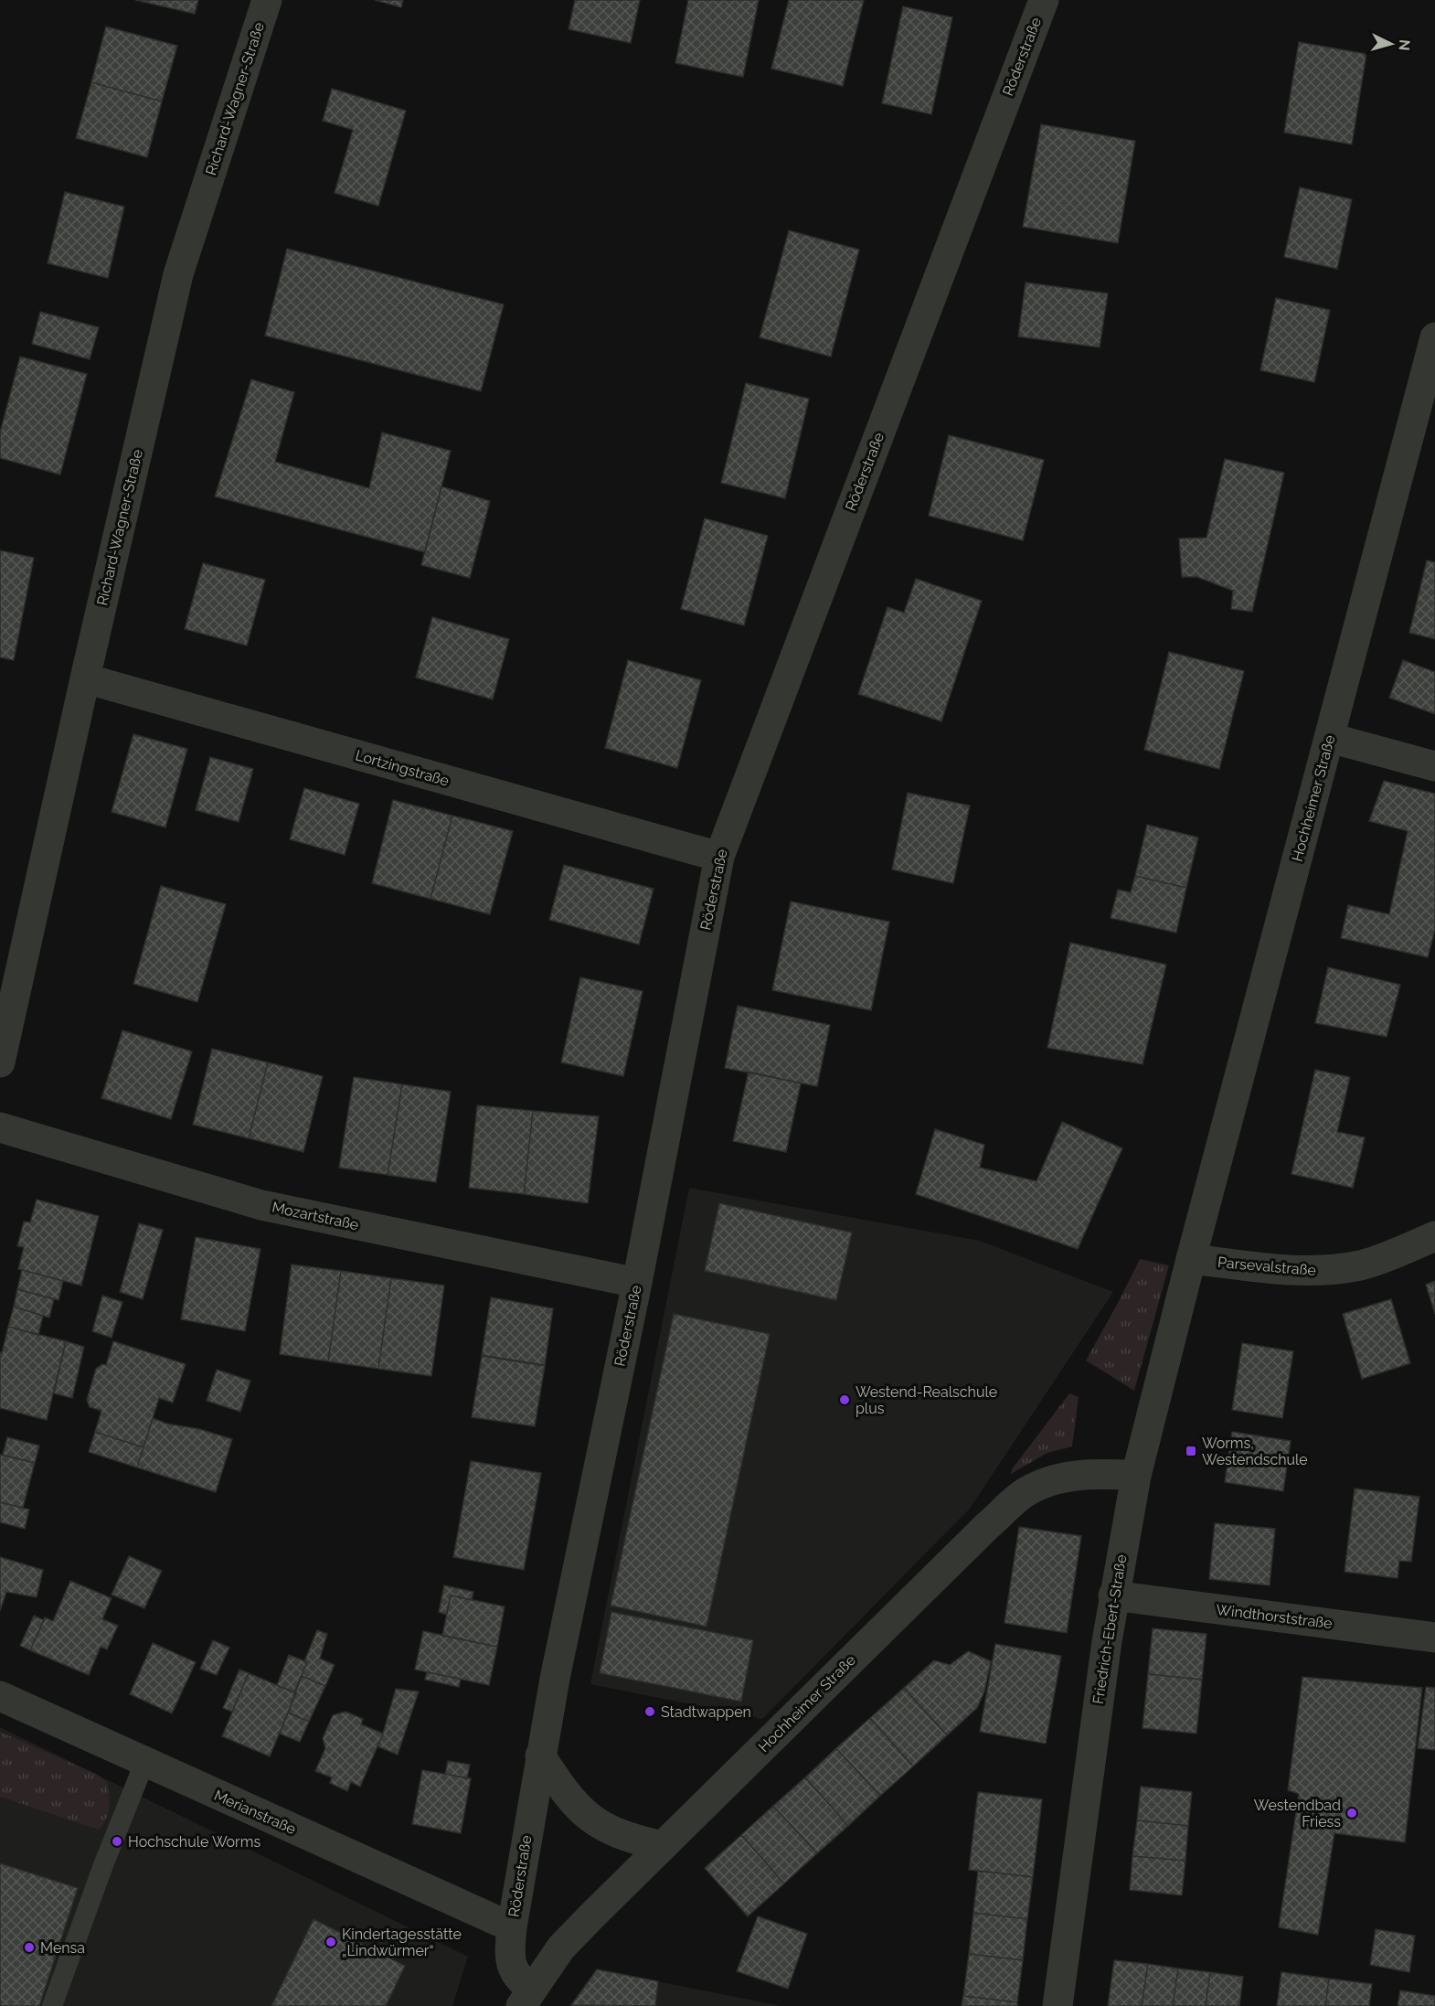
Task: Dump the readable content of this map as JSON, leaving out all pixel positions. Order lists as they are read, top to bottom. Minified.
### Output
{"streets":{"street":["Röderstraße","Richard-Wagner-Straße","Lortzingstraße","Hochheimer Straße","Mozartstraße","Parsevalstraße","Windthorststraße","Friedrich-Ebert-Straße","Merianstraße"]},"crossings":[["Röderstraße","Lortzingstraße"],["Röderstraße","Hochheimer Straße"],["Röderstraße","Mozartstraße"],["Röderstraße","Merianstraße"],["Richard-Wagner-Straße","Lortzingstraße"],["Hochheimer Straße","Parsevalstraße"],["Hochheimer Straße","Friedrich-Ebert-Straße"],["Parsevalstraße","Friedrich-Ebert-Straße"],["Windthorststraße","Friedrich-Ebert-Straße"]],"places":{"other":["Westend-Realschule plus","Stadtwappen","Westendbad Friess","Hochschule Worms","Kindertagesstätte „Lindwürmer“","Mensa"],"transit":["Worms, Westendschule"]},"north":"right"}
